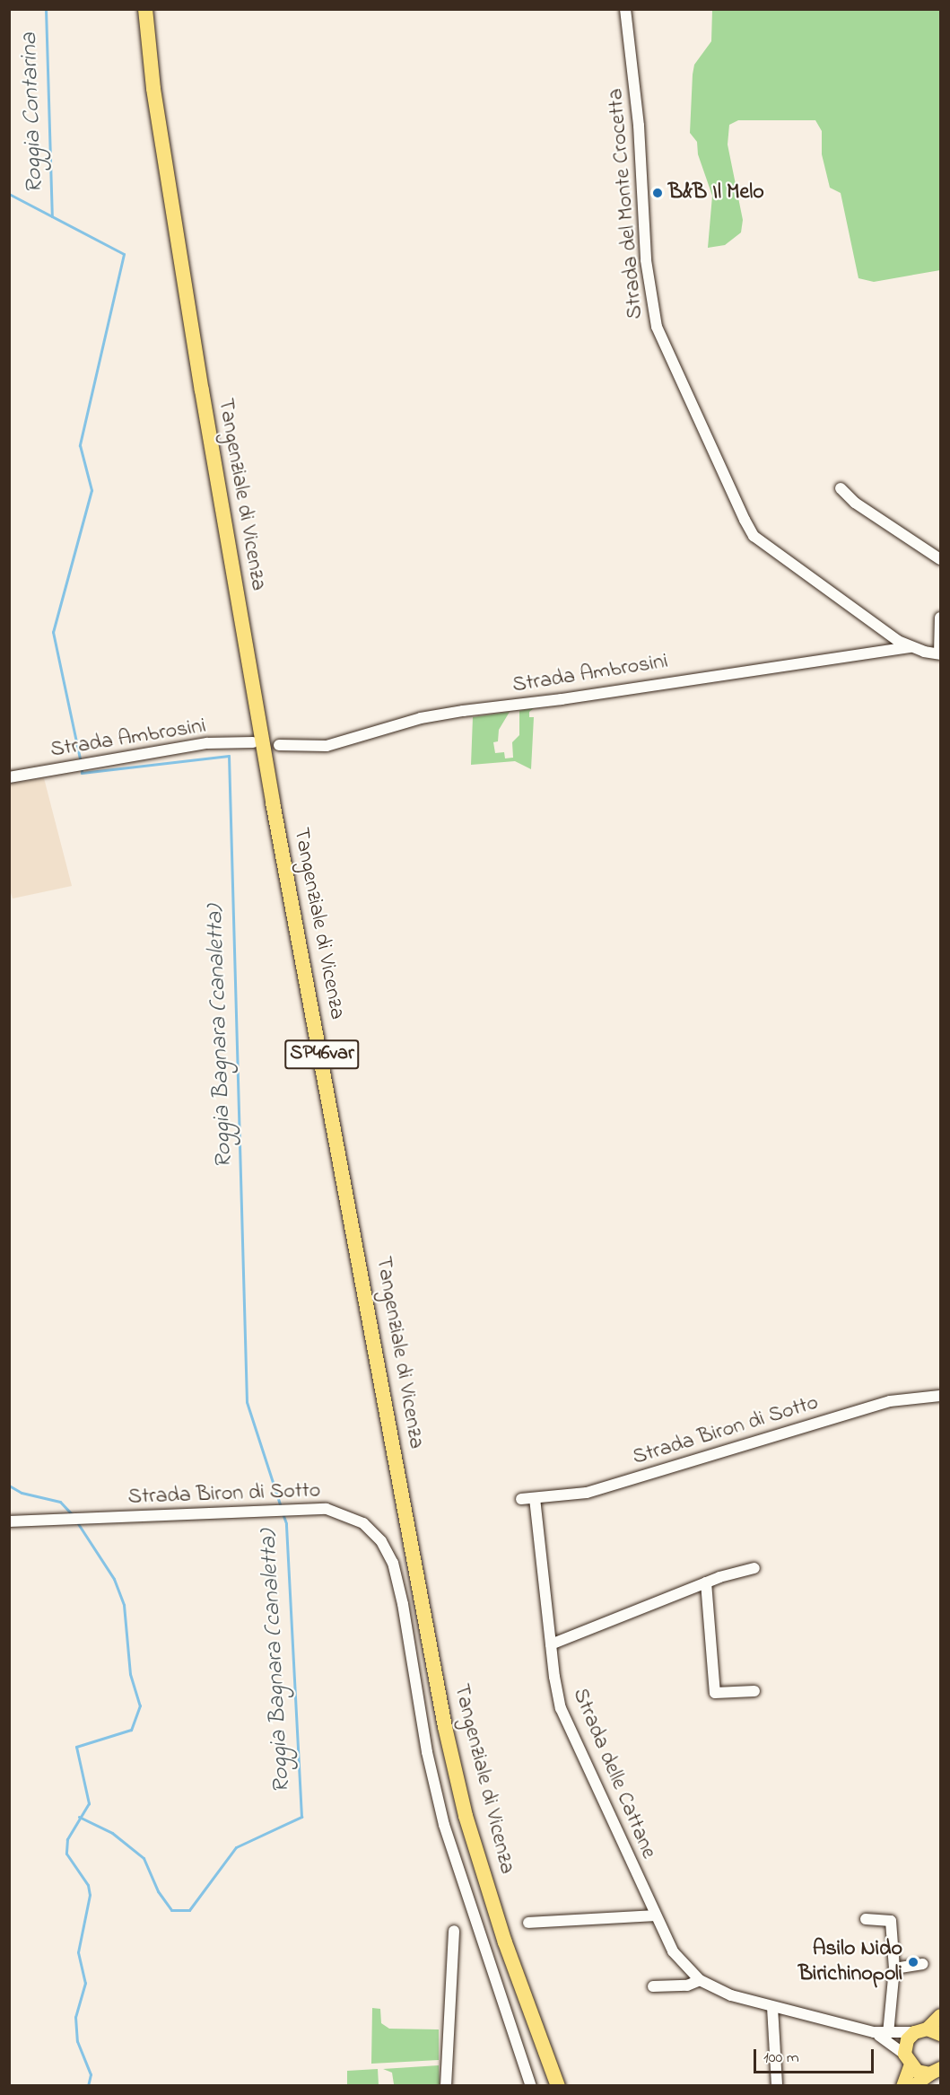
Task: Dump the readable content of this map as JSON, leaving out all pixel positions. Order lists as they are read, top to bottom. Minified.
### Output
{"streets":{"highway":["Tangenziale di Vicenza","SP46var"],"street":["Strada del Monte Crocetta","Strada Ambrosini","Strada Biron di Sotto","Strada delle Cattane"]},"crossings":[["Strada del Monte Crocetta","Strada Ambrosini"],["Strada Biron di Sotto","Strada delle Cattane"]],"water":["Roggia Contarina","Roggia Bagnara (canaletta)"],"places":["B&B Il Melo","Asilo Nido Birichinopoli"],"scale_bar":"100 m"}
